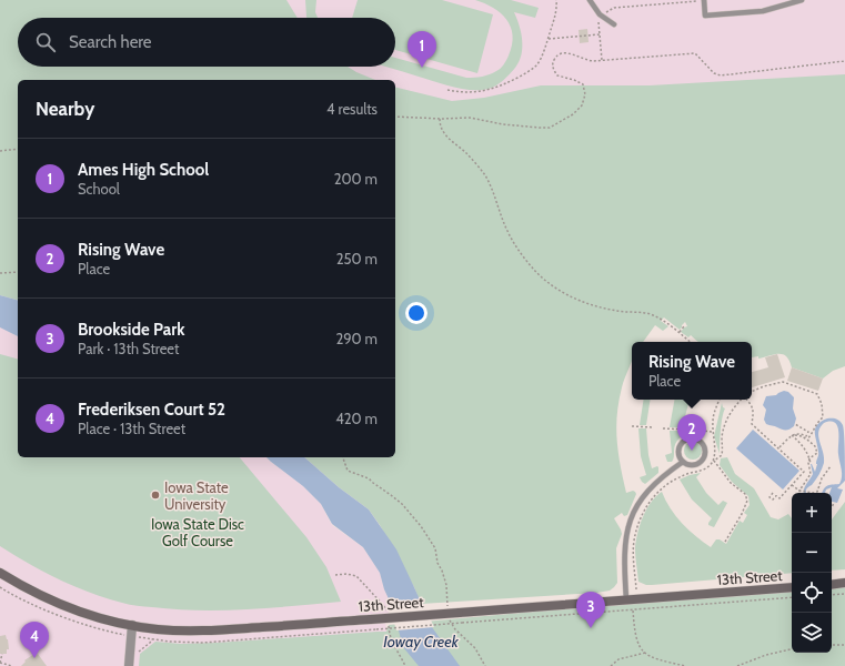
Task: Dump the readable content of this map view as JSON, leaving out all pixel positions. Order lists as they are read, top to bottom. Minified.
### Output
{"streets":{"main road":["13th Street"]},"water":["Ioway Creek"],"parks":["Iowa State Disc Golf Course"],"places":["Iowa State University"],"page":{"search":"Search here","pins":["1","2","3","4"],"heading":["Nearby","4 results"],"list":[{"mark":"1","name":"Ames High School","note":"School","value":"200 m"},{"mark":"2","name":"Rising Wave","note":"Place","value":"250 m"},{"mark":"3","name":"Brookside Park","note":"Park · 13th Street","value":"290 m"},{"mark":"4","name":"Frederiksen Court 52","note":"Place · 13th Street","value":"420 m"}],"popup":["Rising Wave","Place"],"map_buttons":["+","−"]}}
